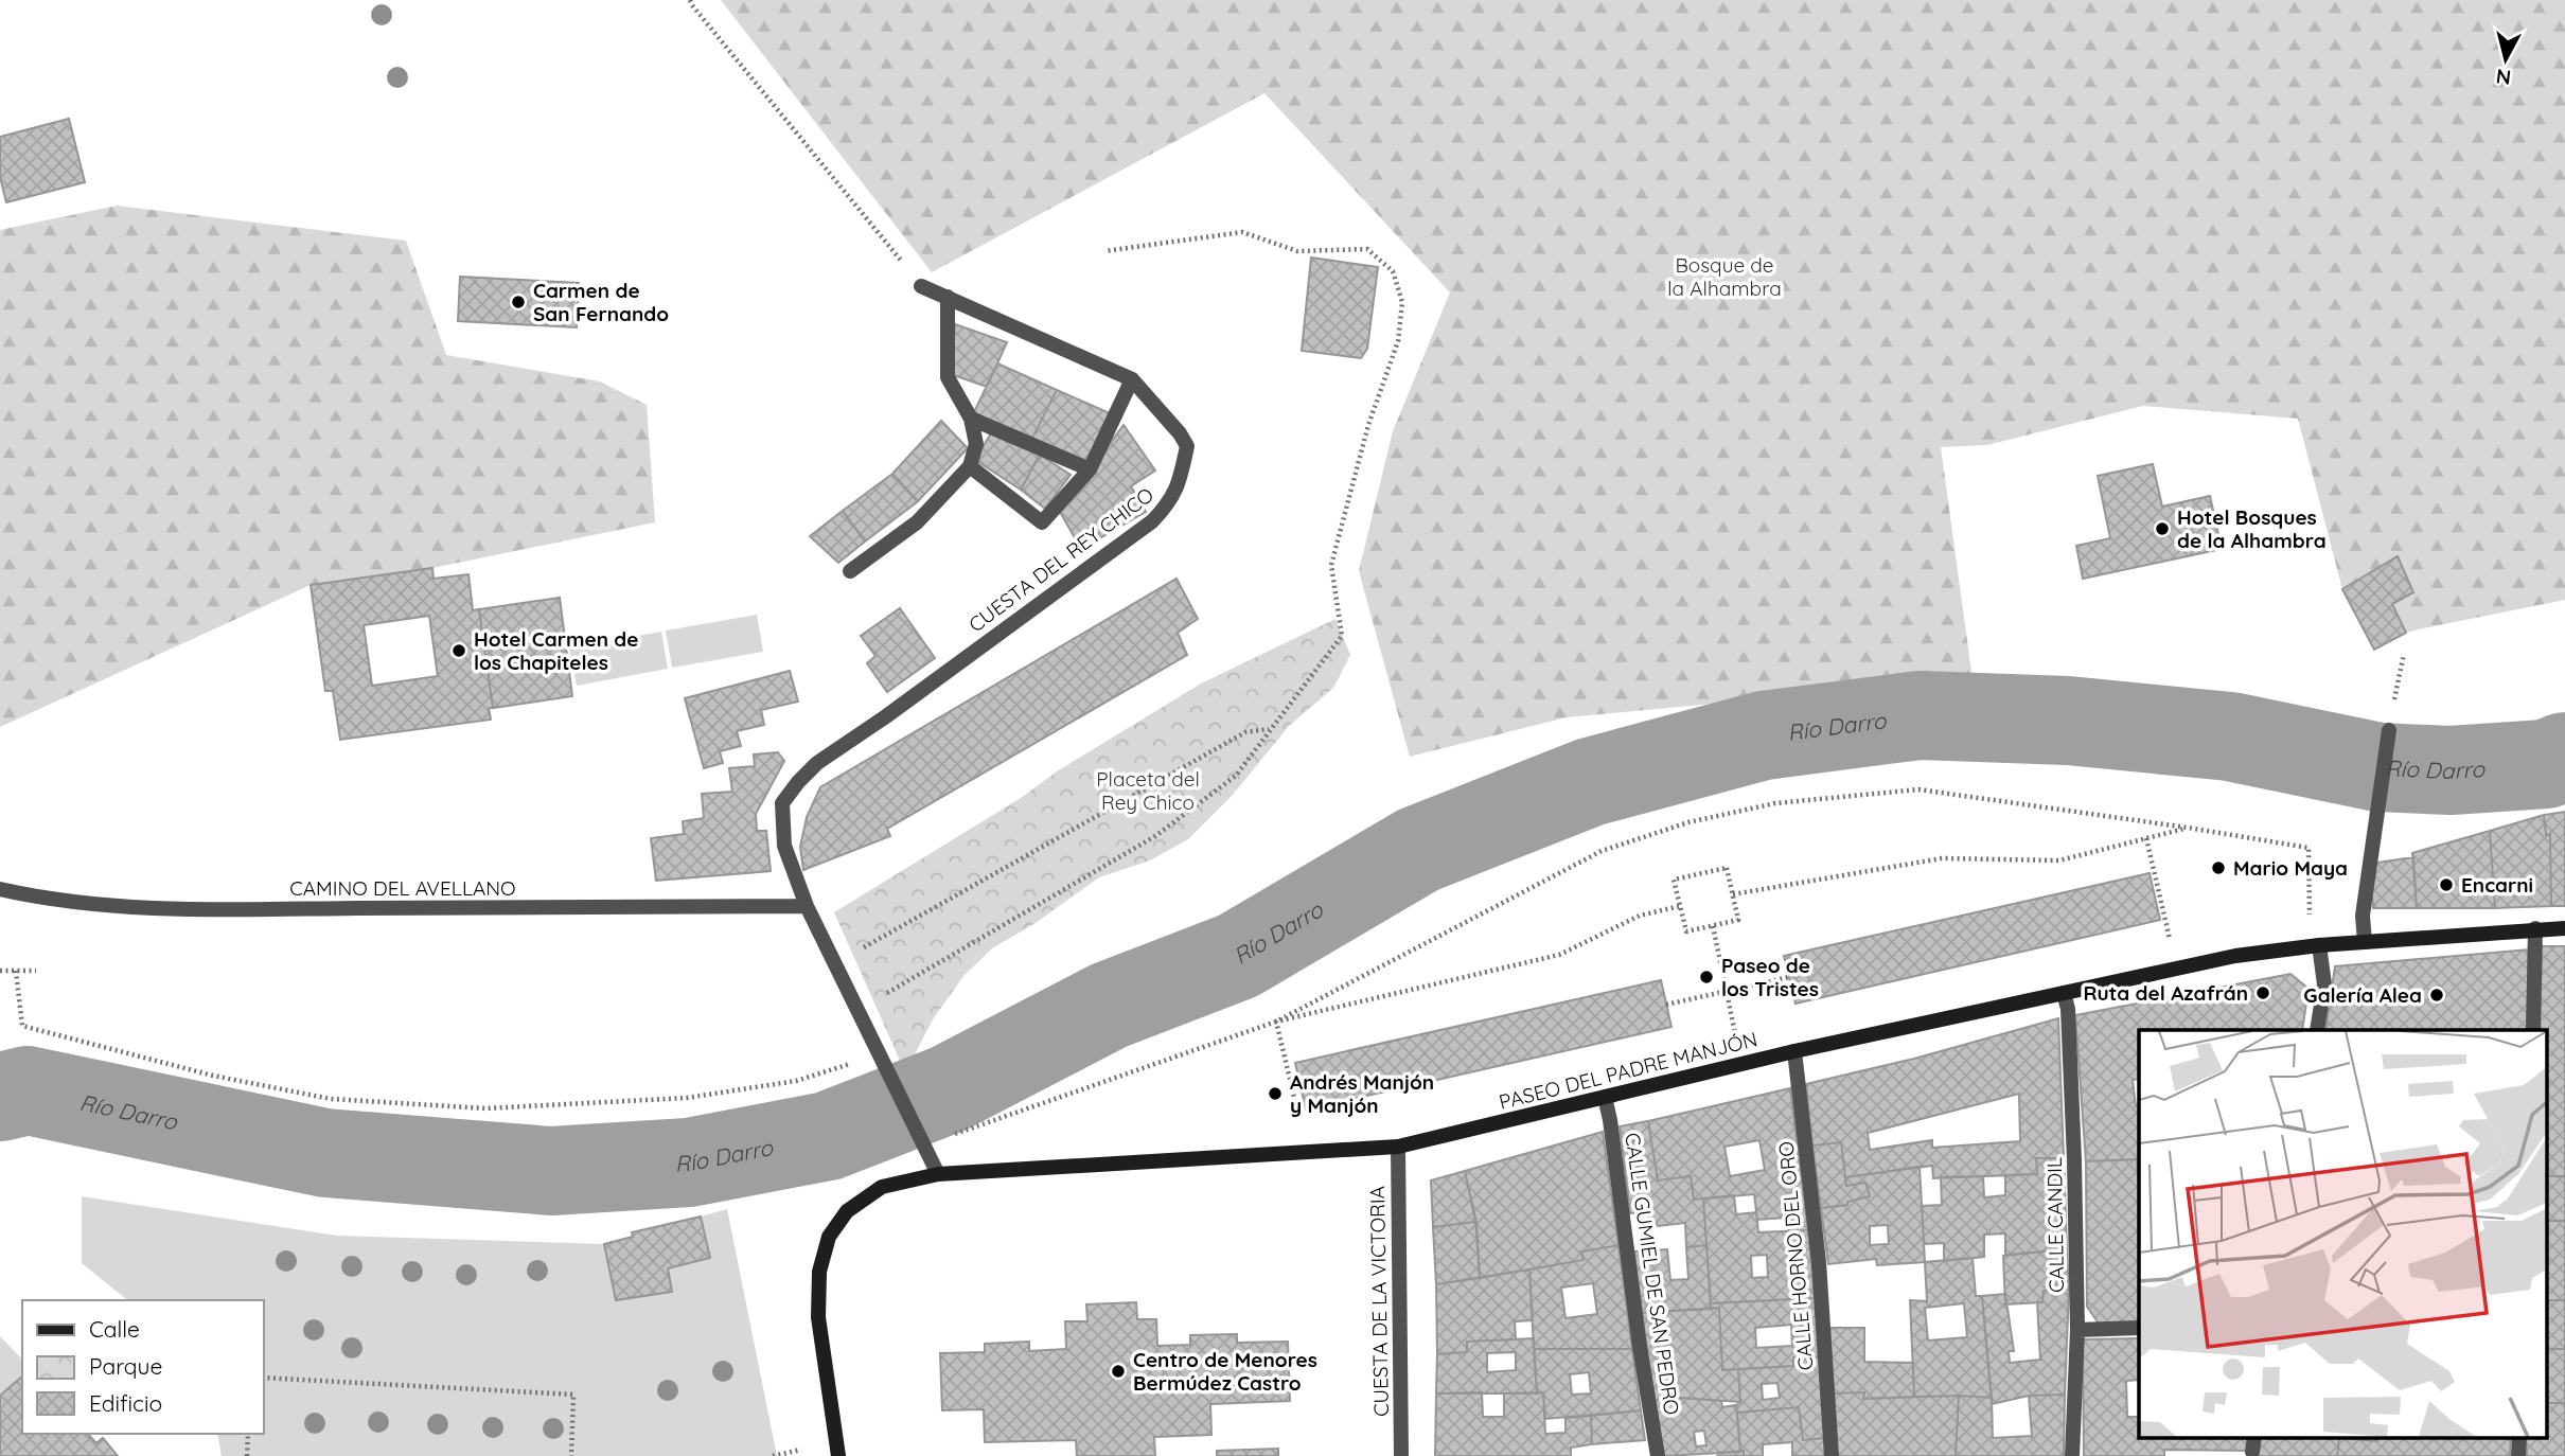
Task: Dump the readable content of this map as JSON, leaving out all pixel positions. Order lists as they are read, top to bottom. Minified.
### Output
{"streets":{"street":["CUESTA DEL REY CHICO","CAMINO DEL AVELLANO","PASEO DEL PADRE MANJÓN","CALLE CANDIL","CALLE HORNO DEL ORO","CALLE GUMIEL DE SAN PEDRO","CUESTA DE LA VICTORIA"]},"crossings":[["CUESTA DEL REY CHICO","CAMINO DEL AVELLANO"],["CUESTA DEL REY CHICO","PASEO DEL PADRE MANJÓN"],["PASEO DEL PADRE MANJÓN","CALLE CANDIL"],["PASEO DEL PADRE MANJÓN","CALLE HORNO DEL ORO"],["PASEO DEL PADRE MANJÓN","CALLE GUMIEL DE SAN PEDRO"],["PASEO DEL PADRE MANJÓN","CUESTA DE LA VICTORIA"]],"water":["Río Darro"],"parks":["Bosque de la Alhambra","Placeta del Rey Chico"],"places":["Carmen de San Fernando","Hotel Bosques de la Alhambra","Hotel Carmen de los Chapiteles","Mario Maya","Encarni","Paseo de los Tristes","Ruta del Azafrán","Galería Alea","Andrés Manjón y Manjón","Centro de Menores Bermúdez Castro"],"legend":["Calle","Parque","Edificio"],"north":"bottom"}
